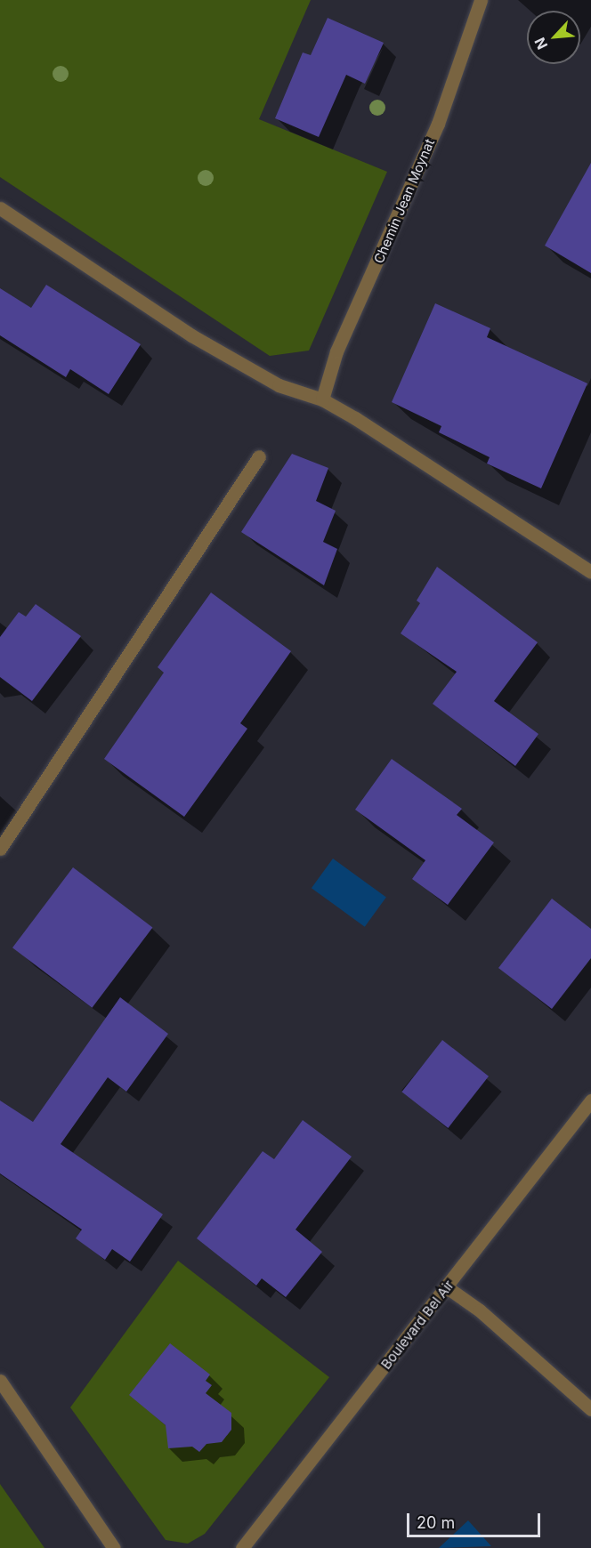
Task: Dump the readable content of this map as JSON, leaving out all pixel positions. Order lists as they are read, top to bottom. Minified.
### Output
{"streets":{"street":["Chemin Jean Moynat","Boulevard Bel Air"]},"scale_bar":"20 m","north":"bottom left"}
